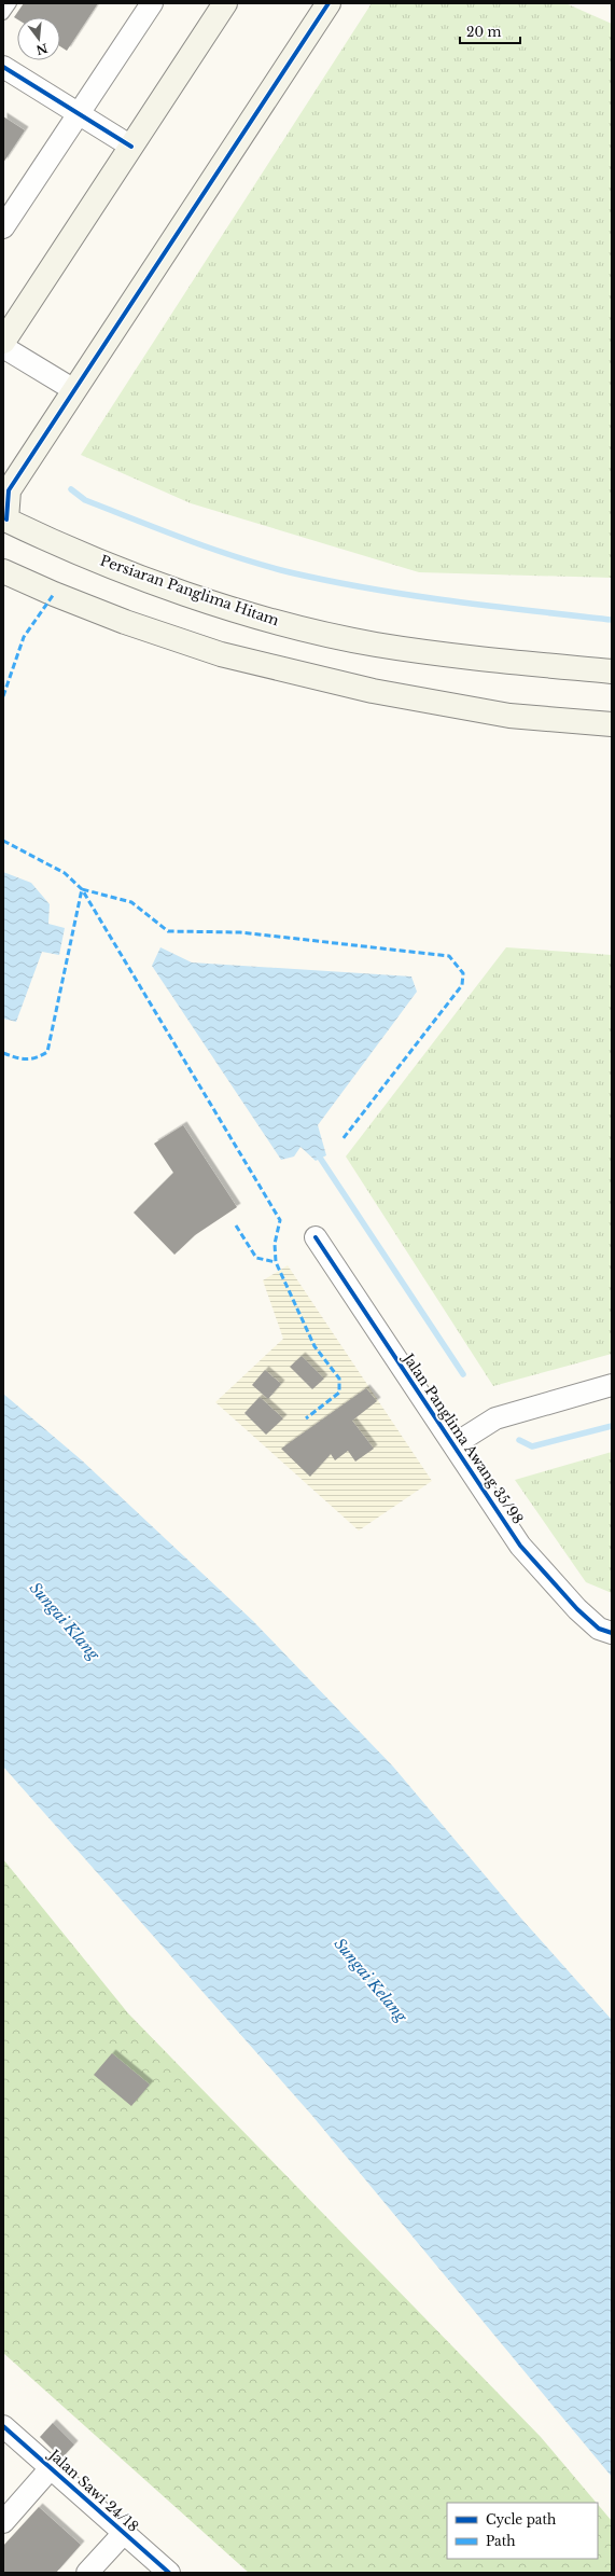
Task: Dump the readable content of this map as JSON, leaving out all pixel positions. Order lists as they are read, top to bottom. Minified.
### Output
{"streets":{"main road":["Persiaran Panglima Hitam"],"street":["Jalan Panglima Awang 35/98","Jalan Sawi 24/18"]},"water":["Sungai Klang","Sungai Kelang"],"legend":["Cycle path","Path"],"scale_bar":"20 m","north":"bottom"}
